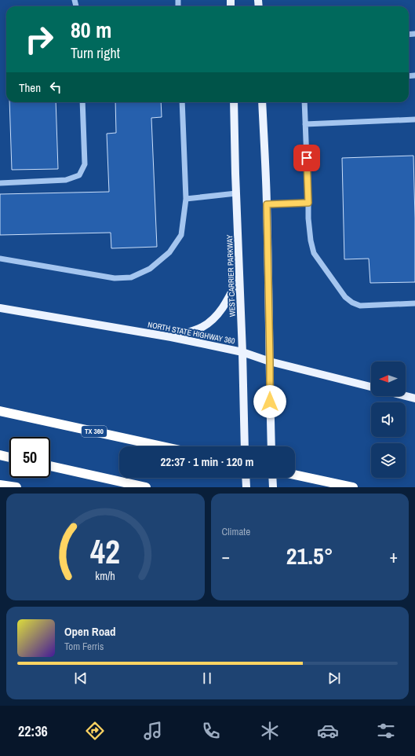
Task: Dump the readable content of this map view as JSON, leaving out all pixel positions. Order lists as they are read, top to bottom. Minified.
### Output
{"streets":{"highway":["TX 360"],"main road":["WEST CARRIER PARKWAY","NORTH STATE HIGHWAY 360"]},"crossings":[["WEST CARRIER PARKWAY","NORTH STATE HIGHWAY 360"]],"north":"left","page":{"turn":["80 m","Turn right"],"then":"Then","limit":"50","trip":"22:37 · 1 min · 120 m","tile":"Climate","heat":["−","21.5°","+"],"song":["Open Road","Tom Ferris"],"tabs":"22:36","gauge":["42","km/h"]}}
